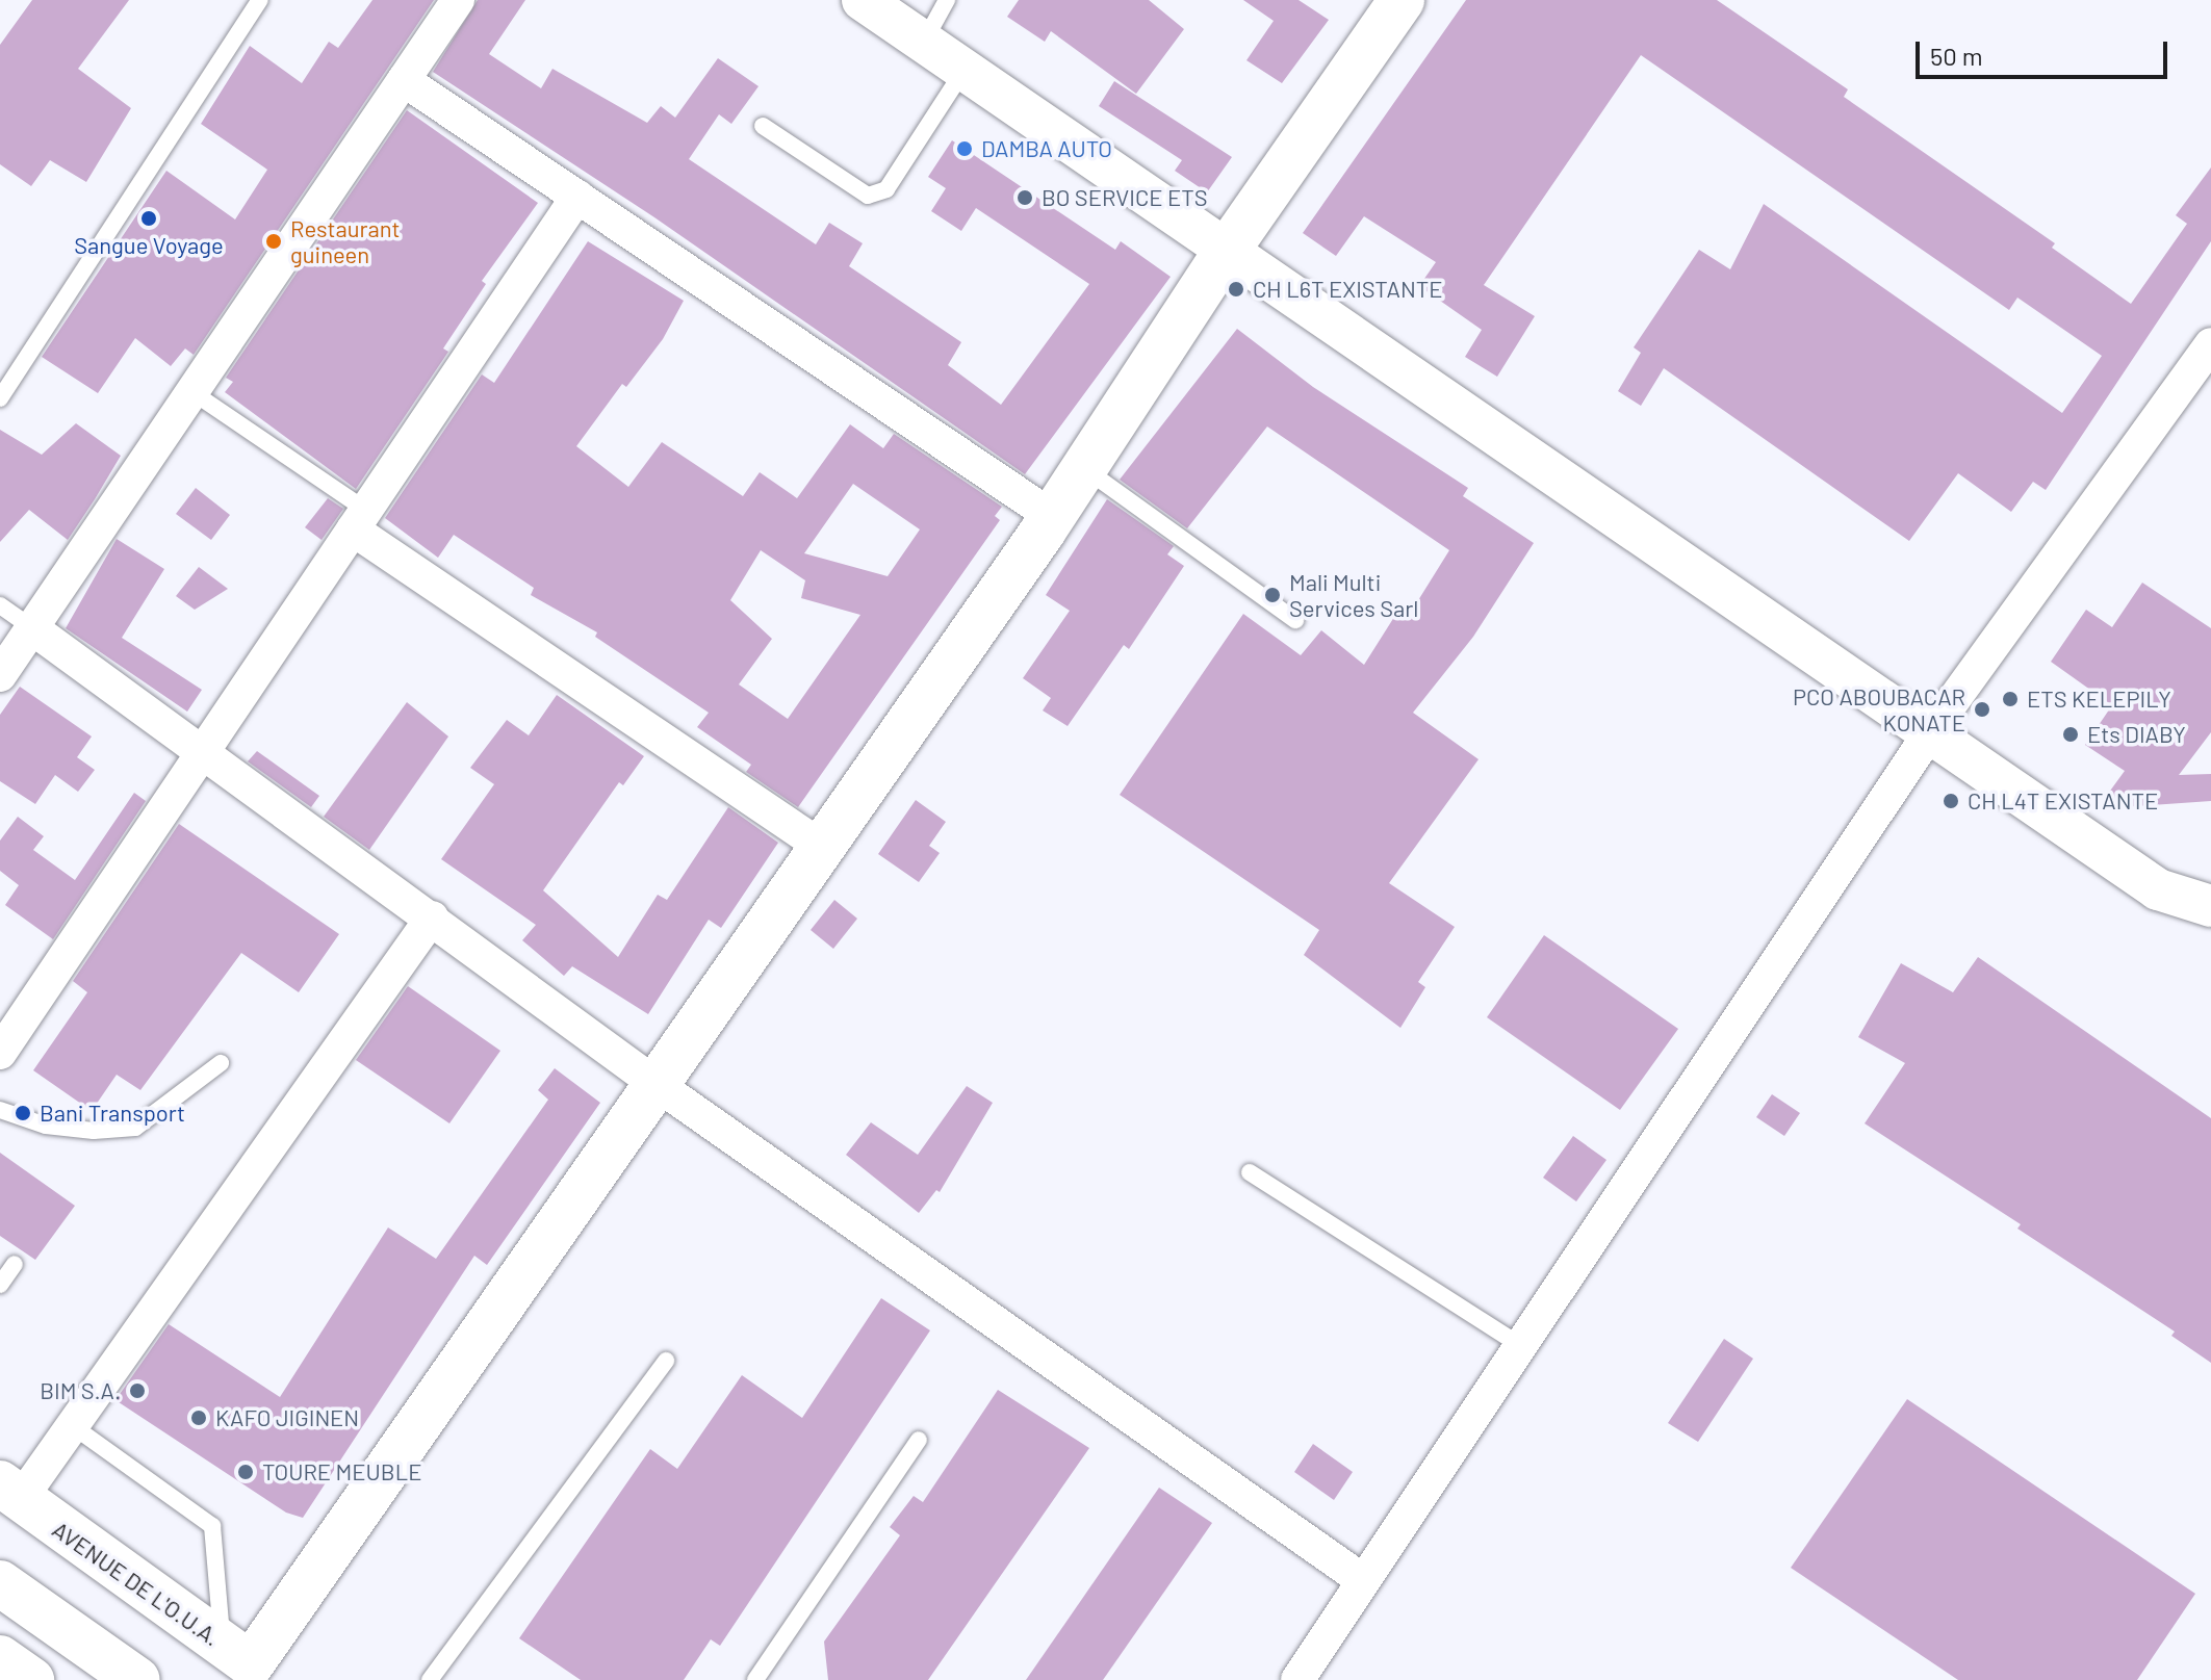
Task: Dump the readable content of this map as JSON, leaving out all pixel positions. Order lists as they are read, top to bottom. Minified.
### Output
{"streets":{"main road":["AVENUE DE L'O.U.A."]},"places":["DAMBA AUTO","BO SERVICE ETS","Sangue Voyage","Restaurant guineen","CH L6T EXISTANTE","Mali Multi Services Sarl","ETS KELEPILY","PCO ABOUBACAR KONATE","Ets DIABY","CH L4T EXISTANTE","Bani Transport","BIM S.A.","KAFO JIGINEN","TOURE MEUBLE"],"scale_bar":"50 m"}
